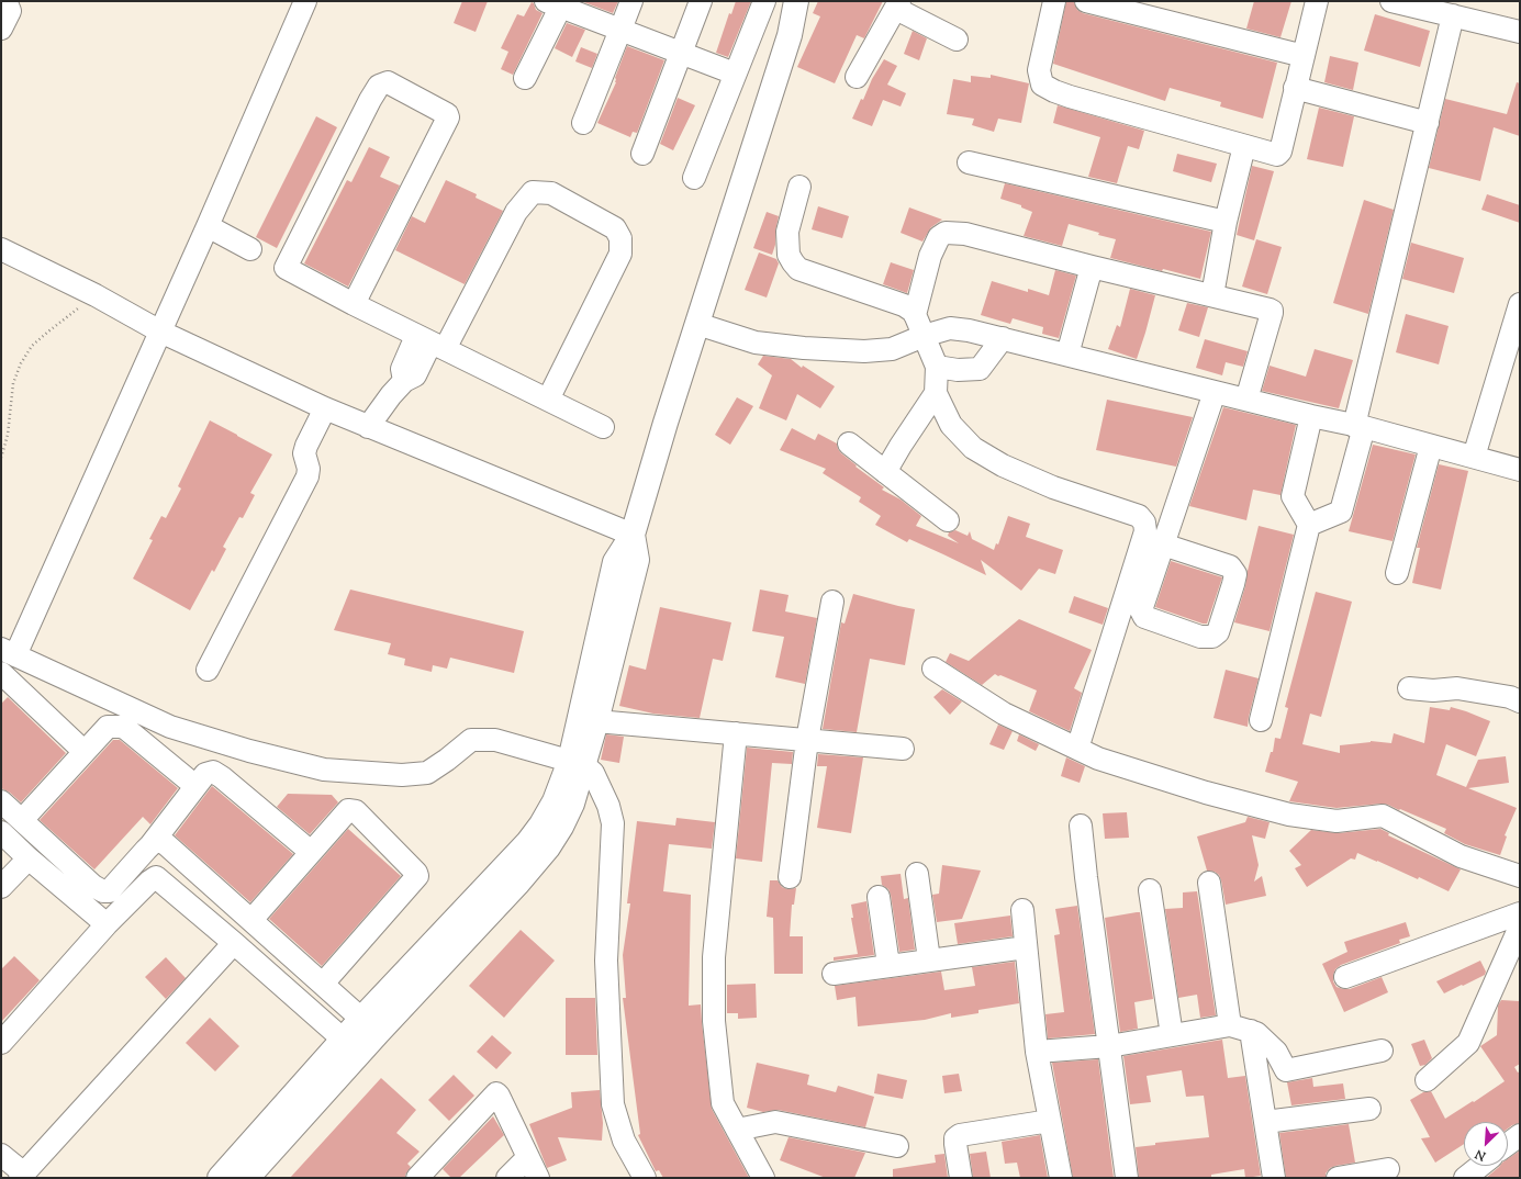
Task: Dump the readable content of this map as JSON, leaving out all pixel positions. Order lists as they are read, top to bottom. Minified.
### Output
{"north":"bottom left"}
